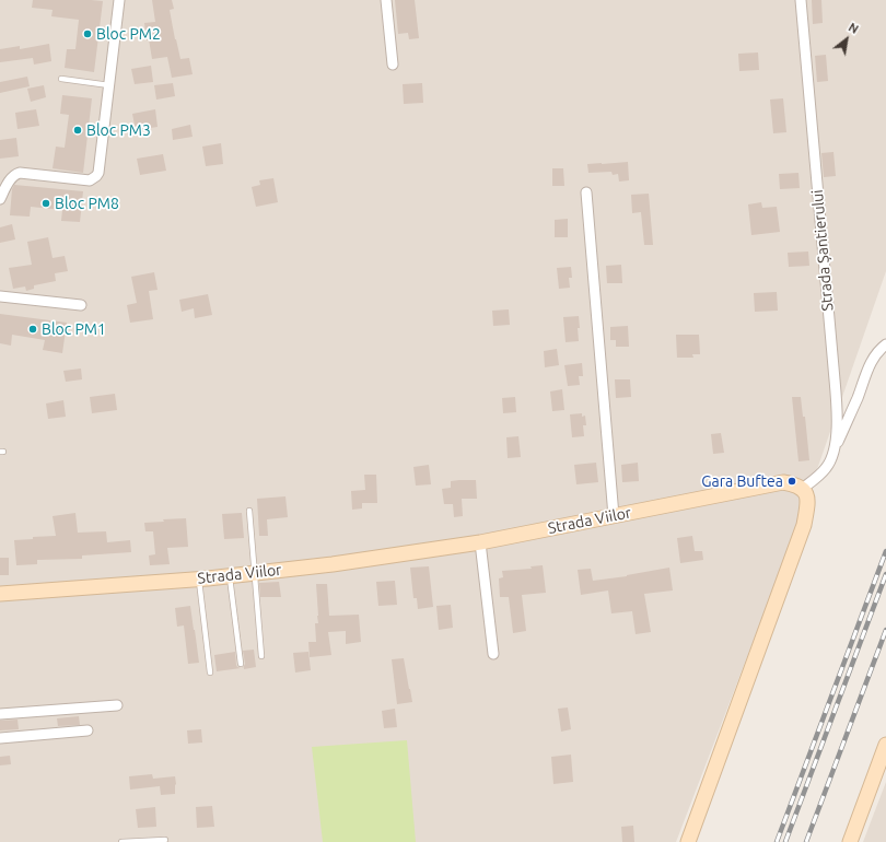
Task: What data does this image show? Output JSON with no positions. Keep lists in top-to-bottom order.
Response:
{
  "streets": {
    "main road": ["Strada Viilor"],
    "street": ["Strada Șantierului"]
  },
  "crossings": [
    ["Strada Șantierului", "Strada Viilor"]
  ],
  "places": [
    "Bloc PM2",
    "Bloc PM3",
    "Bloc PM8",
    "Bloc PM1",
    "Gara Buftea"
  ],
  "north": "top right"
}
